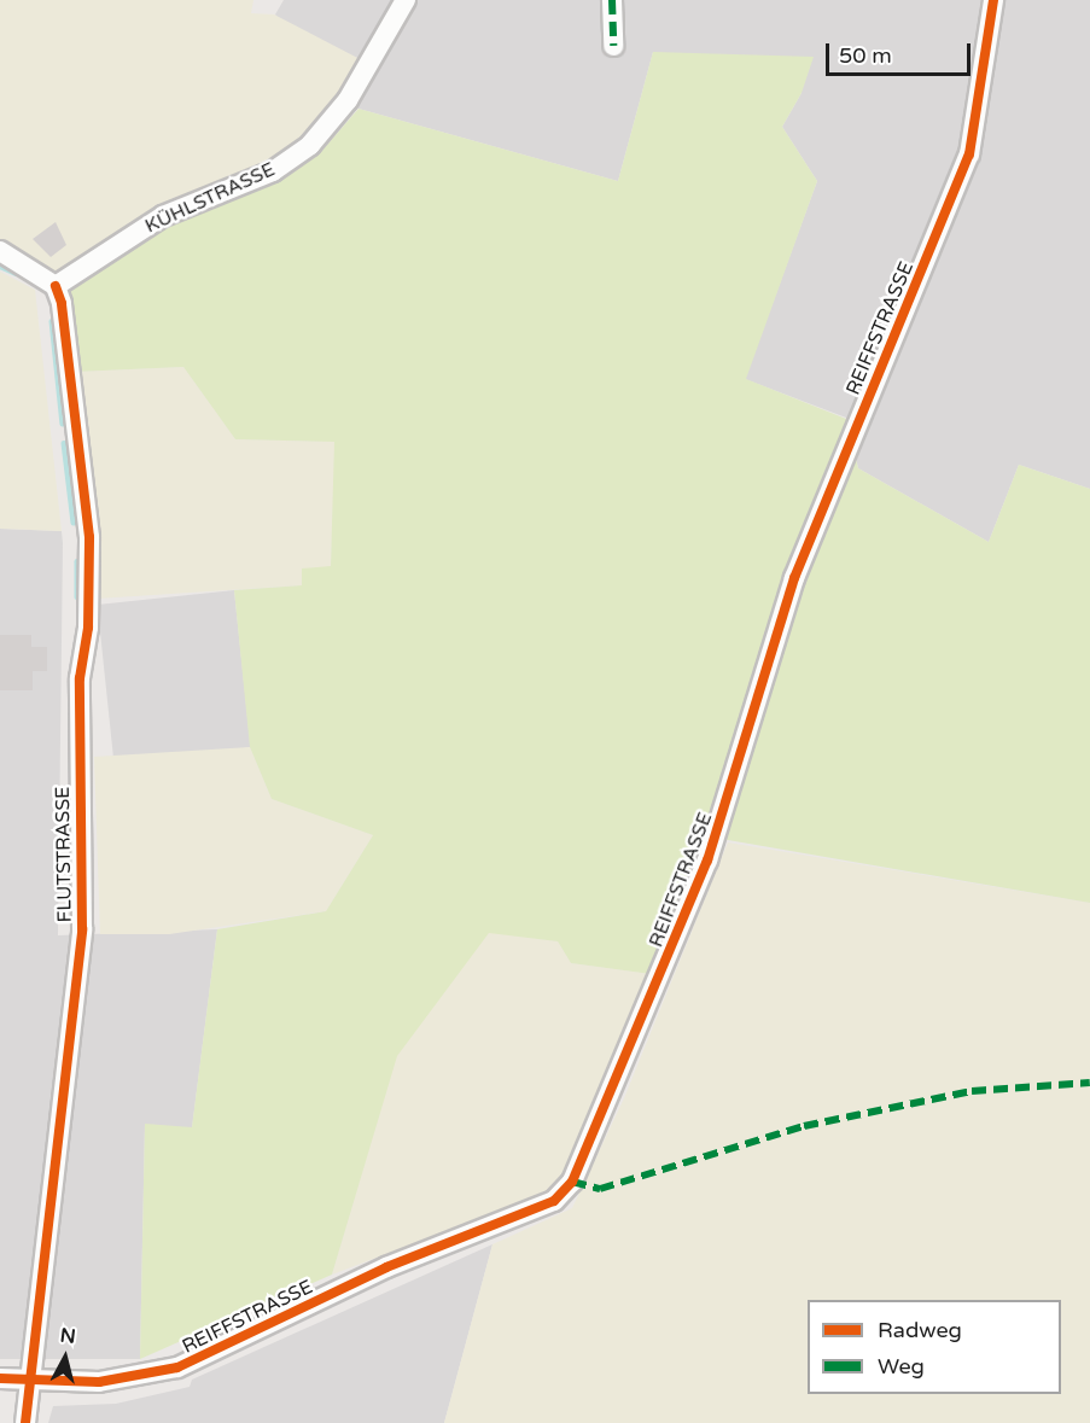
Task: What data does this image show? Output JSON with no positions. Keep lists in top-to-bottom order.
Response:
{
  "streets": {
    "street": ["KÜHLSTRASSE", "REIFFSTRASSE", "FLUTSTRASSE"]
  },
  "crossings": [
    ["KÜHLSTRASSE", "FLUTSTRASSE"],
    ["REIFFSTRASSE", "FLUTSTRASSE"]
  ],
  "legend": ["Radweg", "Weg"],
  "scale_bar": "50 m",
  "north": "top"
}
